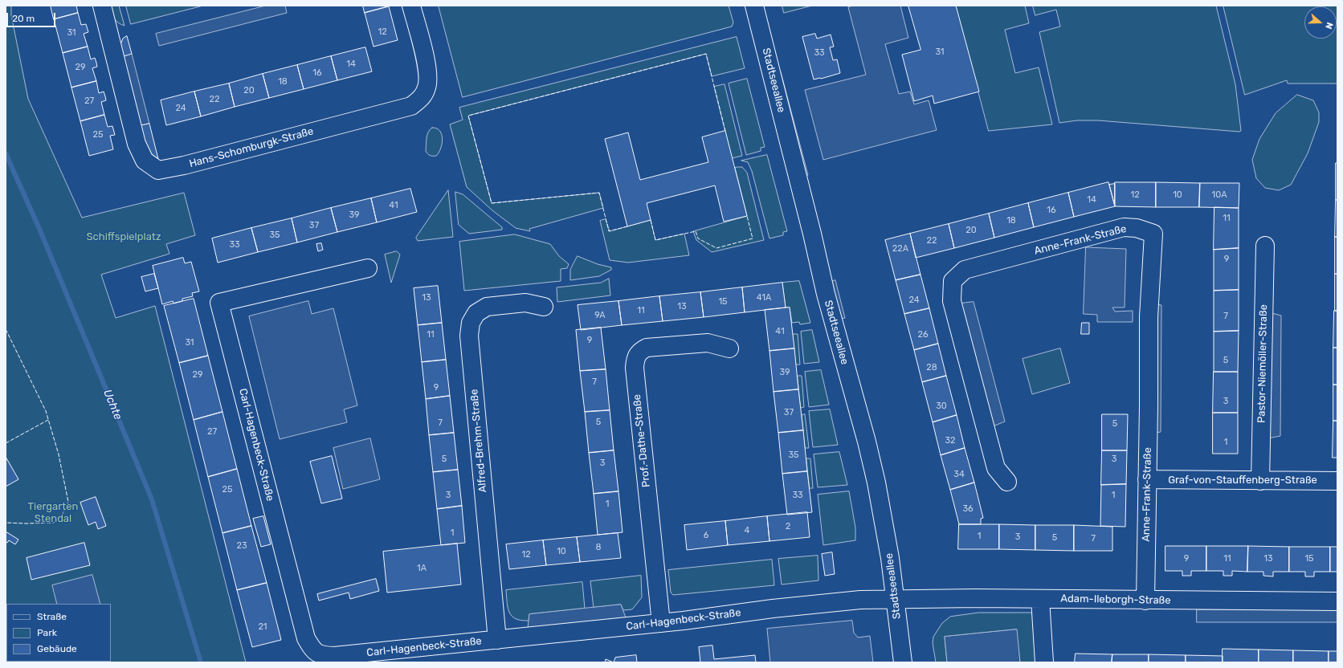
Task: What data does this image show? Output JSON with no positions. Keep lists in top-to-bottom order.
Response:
{
  "streets": {
    "street": [
      "Stadtseeallee",
      "Hans-Schomburgk-Straße",
      "Anne-Frank-Straße",
      "Pastor-Niemöller-Straße",
      "Alfred-Brehm-Straße",
      "Prof.-Dathe-Straße",
      "Carl-Hagenbeck-Straße",
      "Graf-von-Stauffenberg-Straße",
      "Adam-Ileborgh-Straße"
    ]
  },
  "crossings": [
    ["Stadtseeallee", "Carl-Hagenbeck-Straße"],
    ["Stadtseeallee", "Adam-Ileborgh-Straße"],
    ["Anne-Frank-Straße", "Graf-von-Stauffenberg-Straße"],
    ["Anne-Frank-Straße", "Adam-Ileborgh-Straße"],
    ["Pastor-Niemöller-Straße", "Graf-von-Stauffenberg-Straße"],
    ["Alfred-Brehm-Straße", "Carl-Hagenbeck-Straße"],
    ["Prof.-Dathe-Straße", "Carl-Hagenbeck-Straße"],
    ["Carl-Hagenbeck-Straße", "Adam-Ileborgh-Straße"]
  ],
  "water": ["Uchte"],
  "parks": ["Schiffspielplatz", "Tiergarten Stendal"],
  "house_numbers": [
    "12",
    "31",
    "31",
    "33",
    "14",
    "29",
    "16",
    "18",
    "20",
    "22",
    "27",
    "24",
    "25",
    "12",
    "10",
    "10A",
    "14",
    "41",
    "16",
    "39",
    "11",
    "18",
    "37",
    "20",
    "35",
    "22",
    "33",
    "22A",
    "9",
    "13",
    "41A",
    "24",
    "15",
    "13",
    "11",
    "9A",
    "7",
    "41",
    "11",
    "26",
    "9",
    "31",
    "5",
    "28",
    "39",
    "29",
    "7",
    "9",
    "3",
    "30",
    "37",
    "5",
    "7",
    "5",
    "27",
    "32",
    "1",
    "35",
    "5",
    "3",
    "3",
    "34",
    "25",
    "3",
    "33",
    "1",
    "1",
    "36",
    "2",
    "4",
    "1",
    "6",
    "1",
    "3",
    "5",
    "7",
    "23",
    "8",
    "10",
    "12",
    "9",
    "11",
    "13",
    "15",
    "1A",
    "21"
  ],
  "legend": ["Straße", "Park", "Gebäude"],
  "scale_bar": "20 m",
  "north": "right"
}
